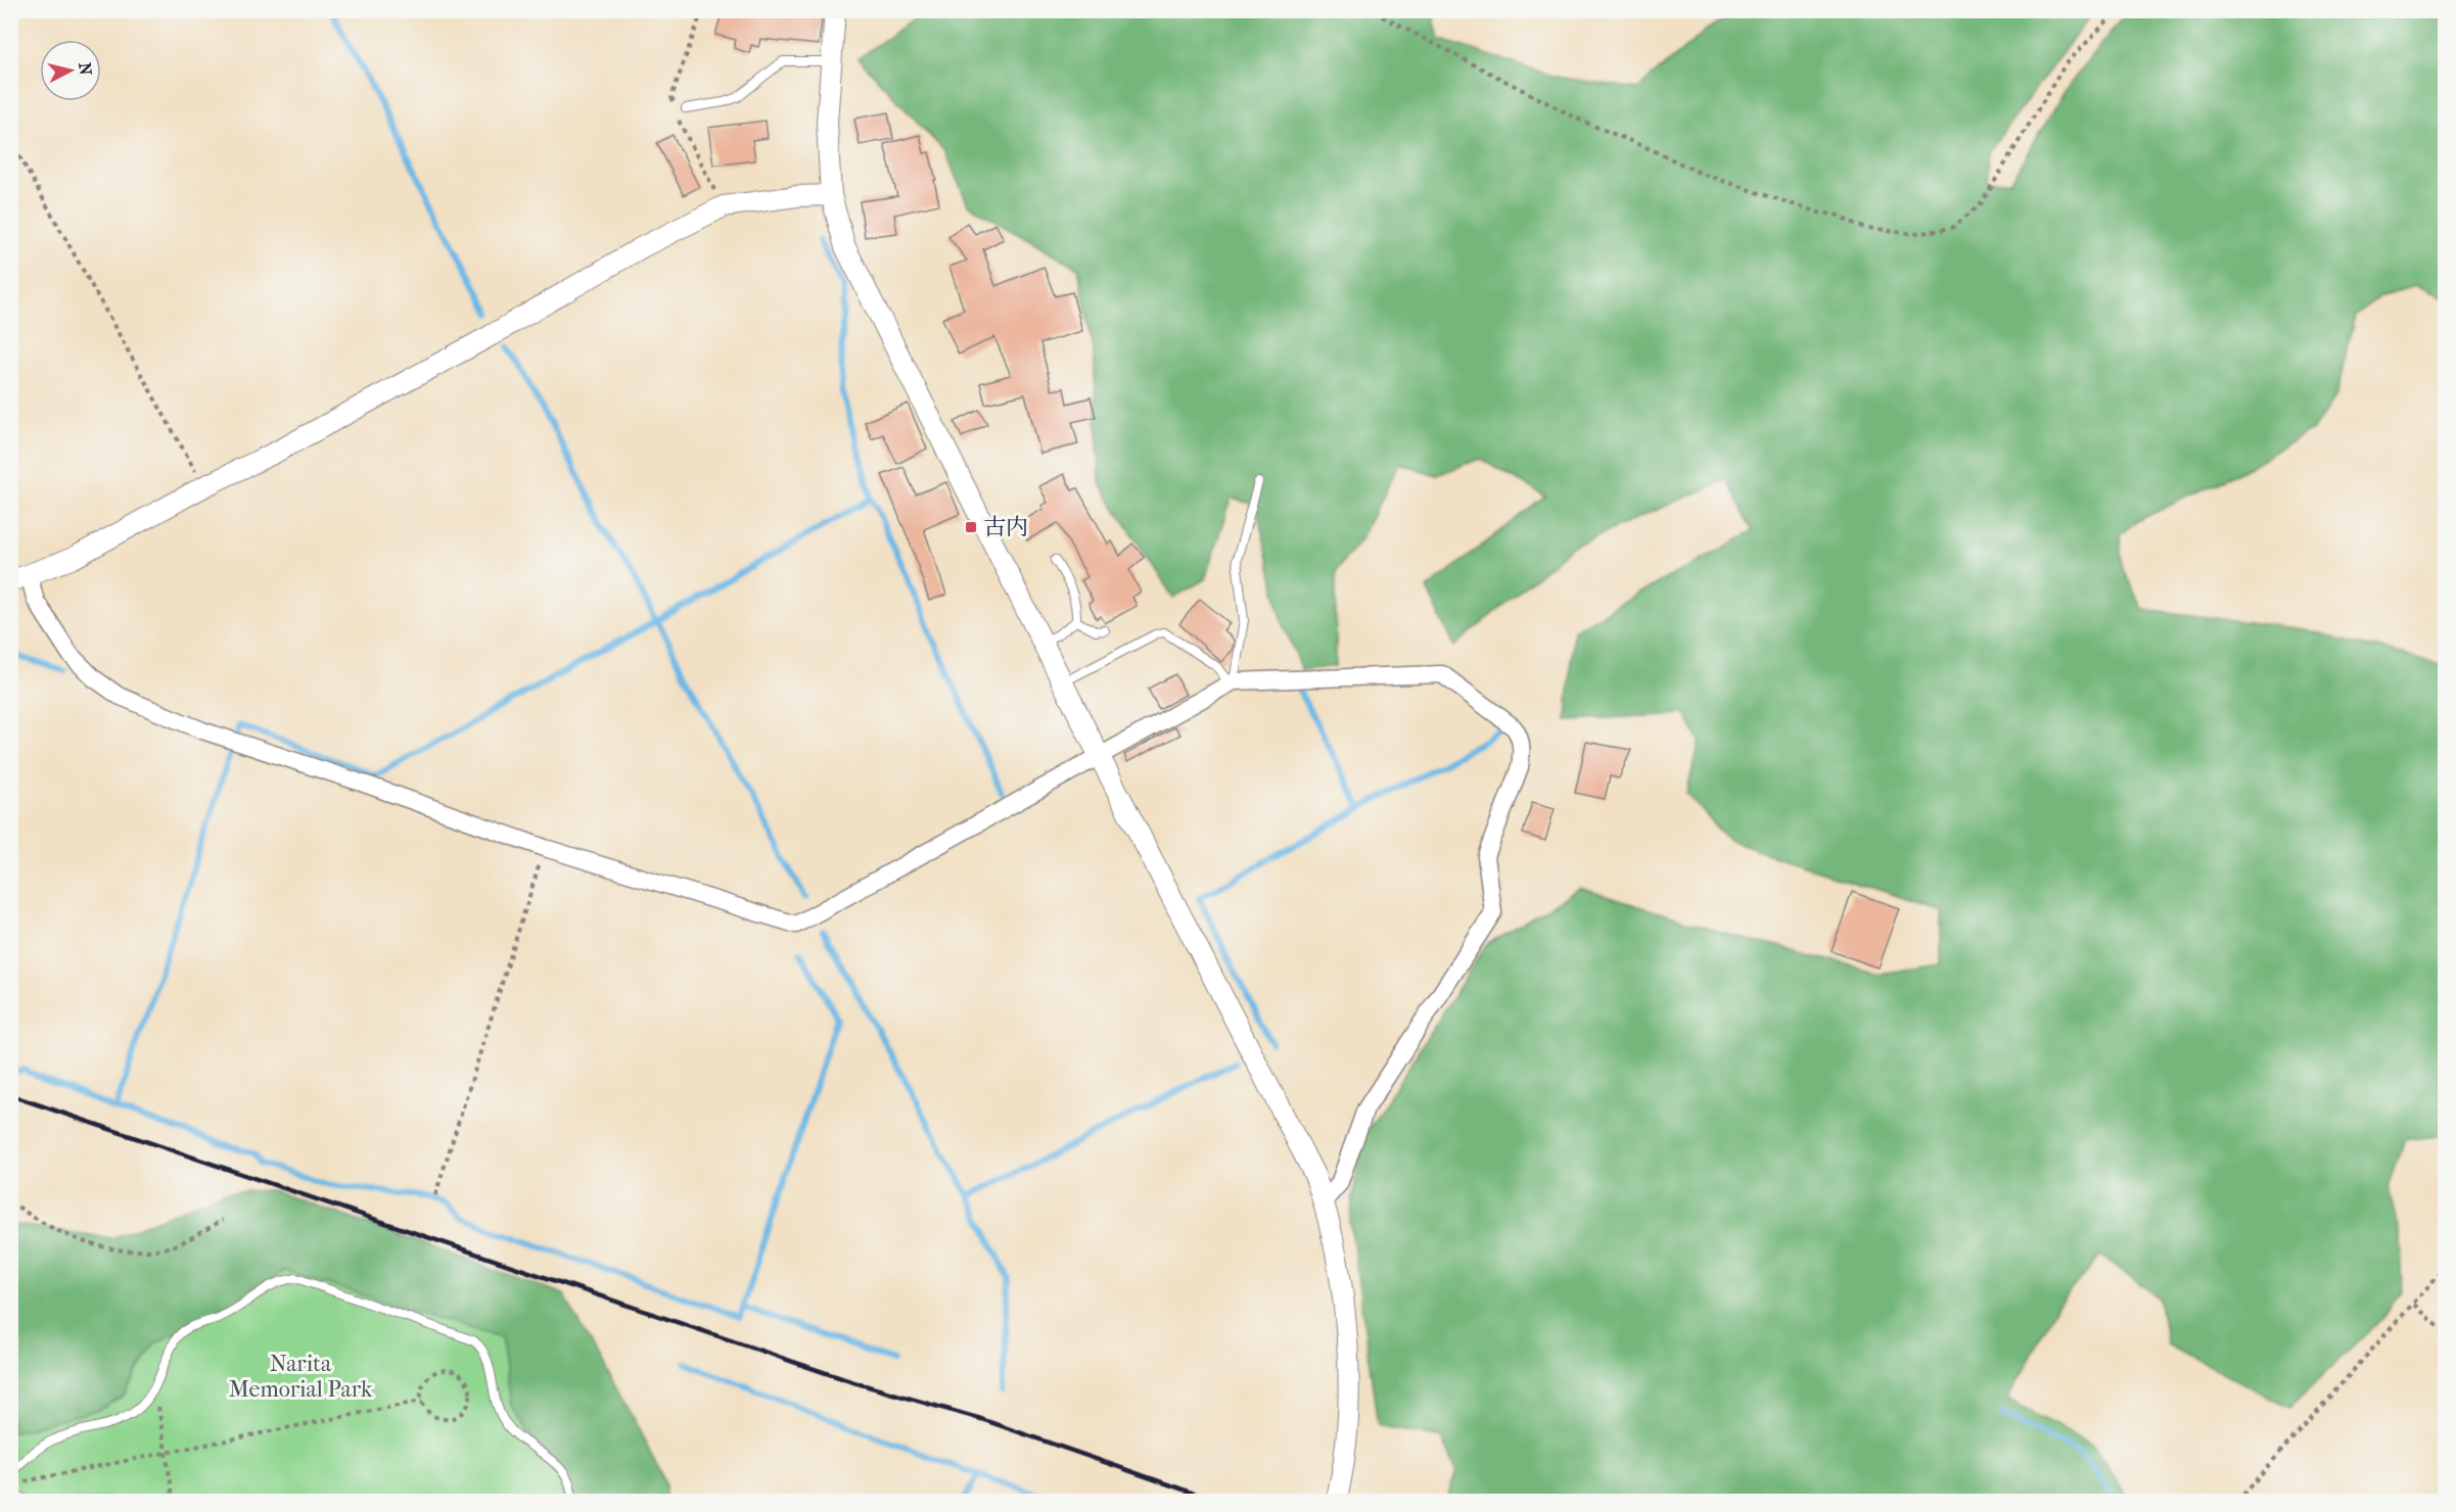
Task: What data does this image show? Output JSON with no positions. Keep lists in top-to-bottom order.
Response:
{
  "parks": ["Narita Memorial Park"],
  "places": {
    "transit": ["古内"]
  },
  "north": "right"
}
